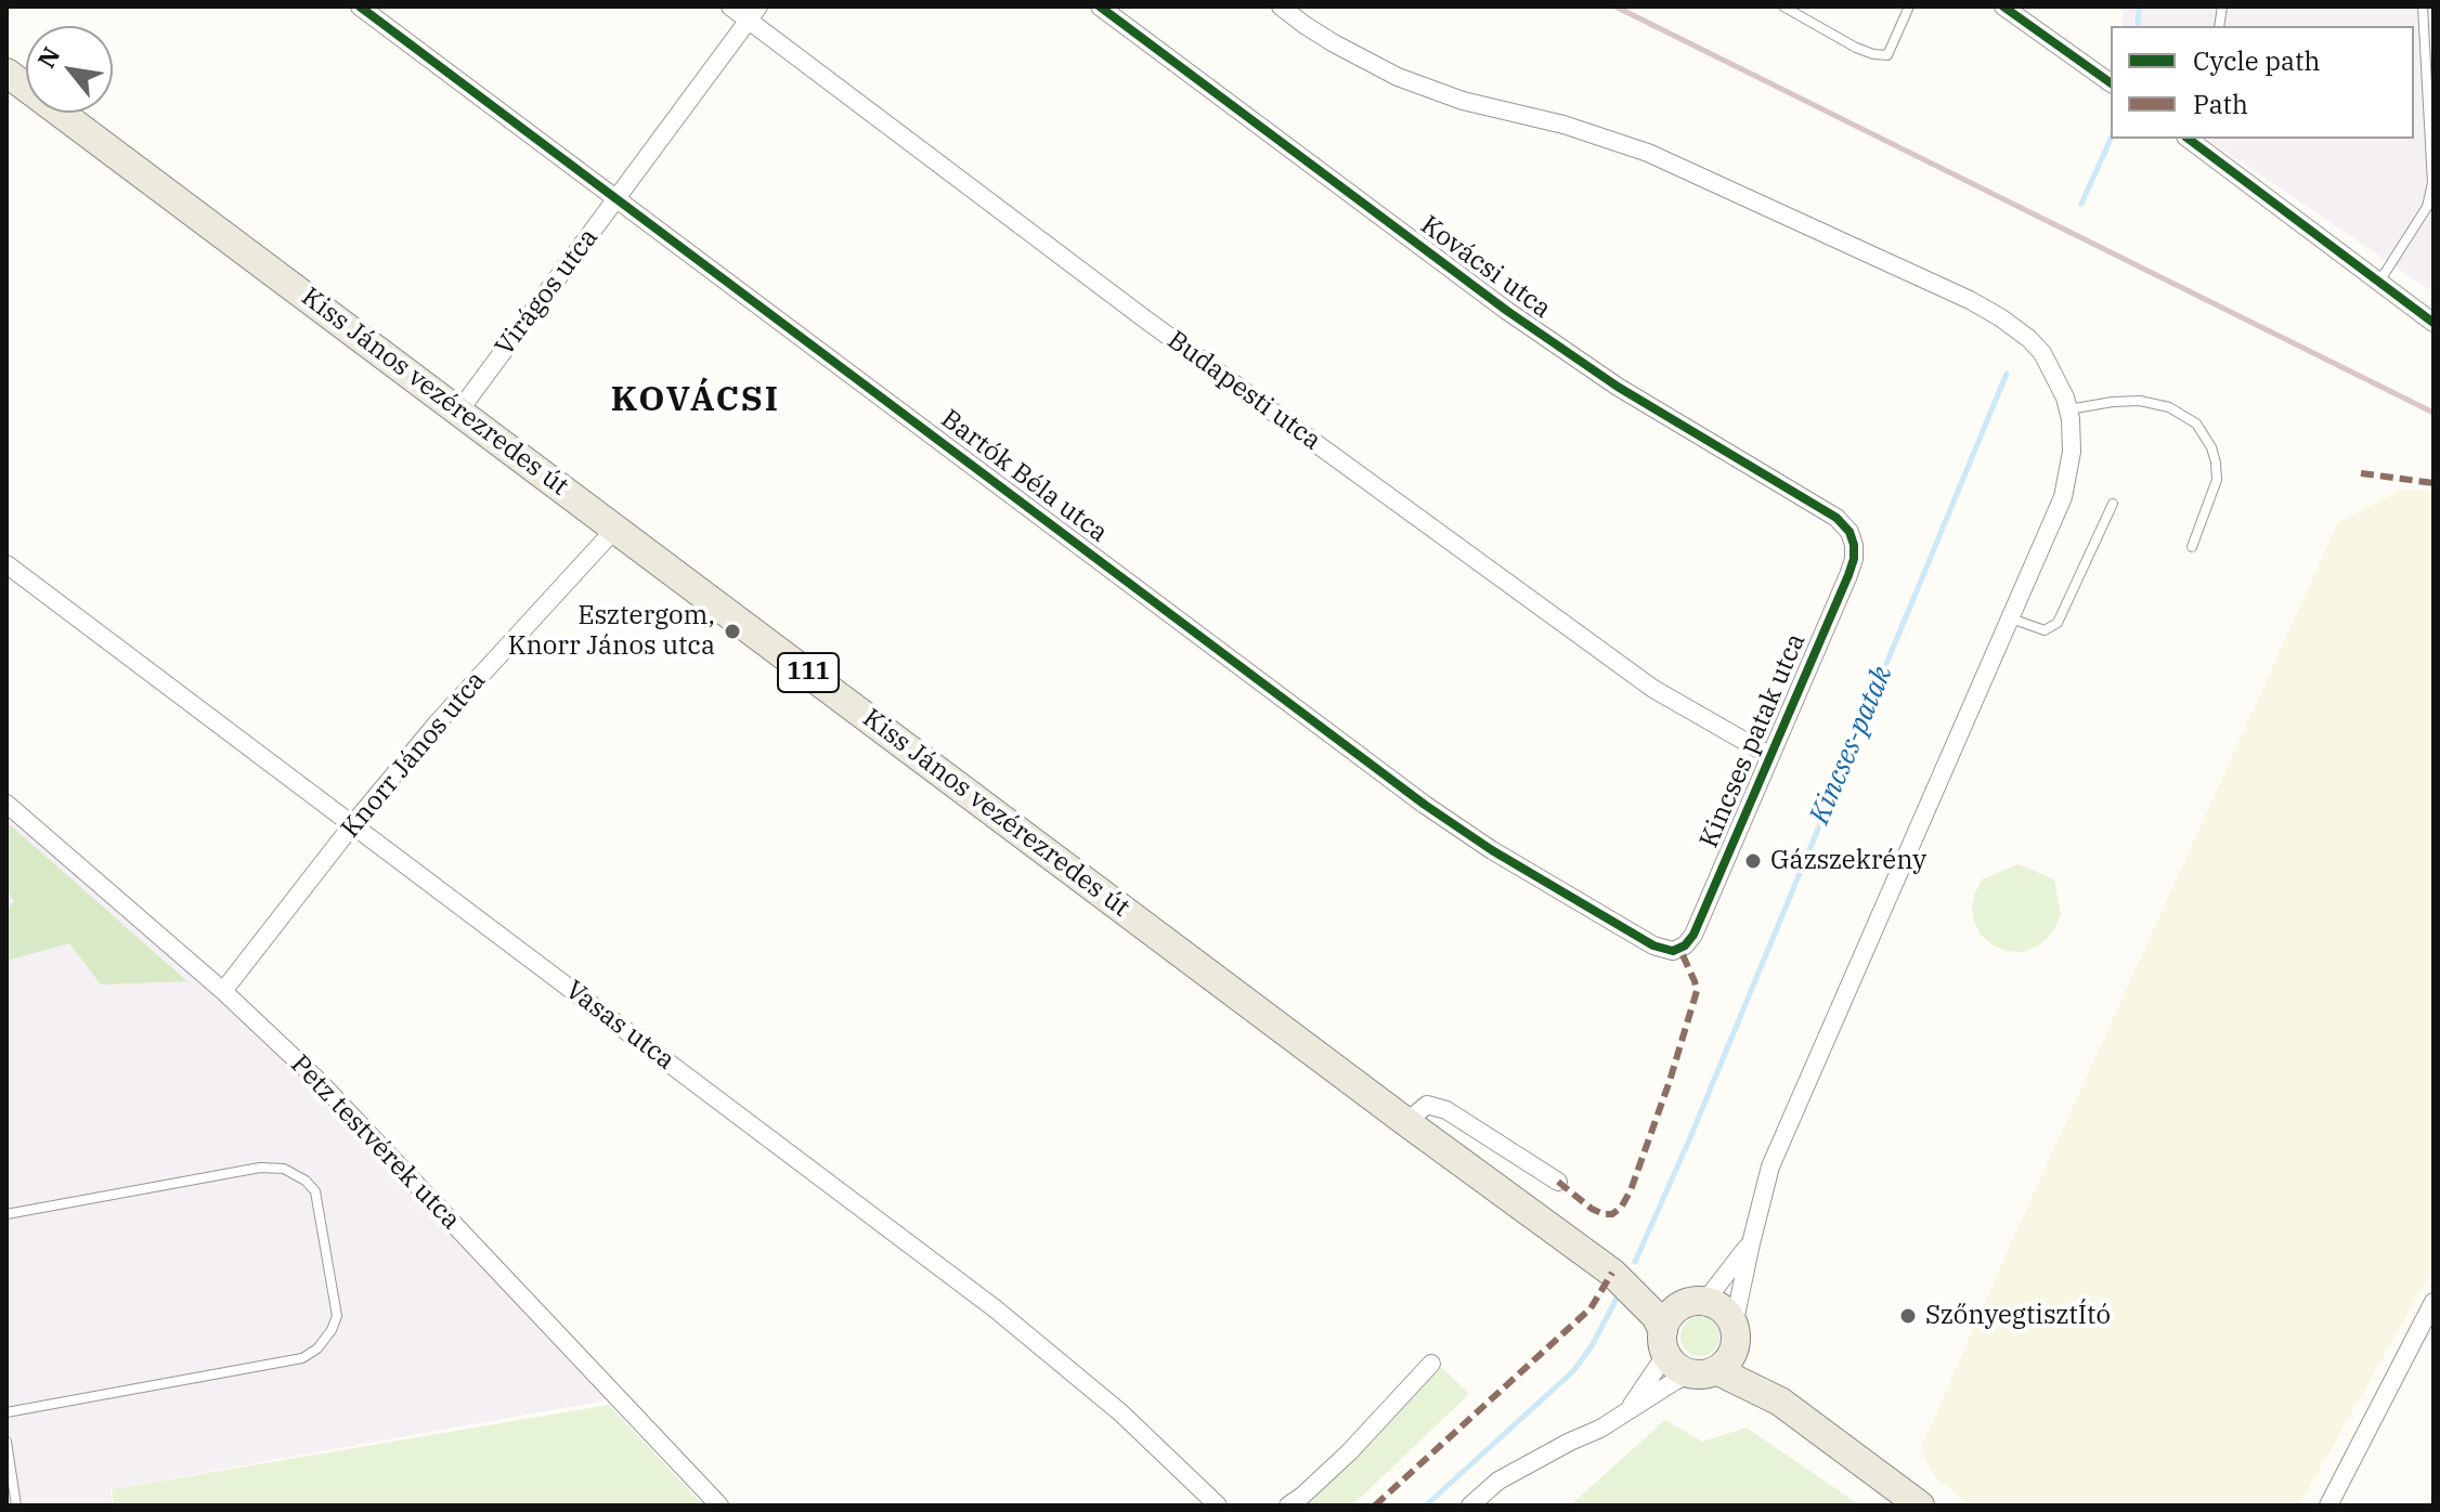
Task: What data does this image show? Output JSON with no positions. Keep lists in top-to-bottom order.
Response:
{
  "streets": {
    "main road": ["Kiss János vezérezredes út", "111"],
    "street": [
      "Kovácsi utca",
      "Virágos utca",
      "Budapesti utca",
      "Bartók Béla utca",
      "Kincses patak utca",
      "Knorr János utca",
      "Vasas utca",
      "Petz testvérek utca"
    ]
  },
  "crossings": [
    ["Kovácsi utca", "Kincses patak utca"],
    ["Virágos utca", "Budapesti utca"],
    ["Virágos utca", "Kiss János vezérezredes út"],
    ["Virágos utca", "Bartók Béla utca"],
    ["Budapesti utca", "Kincses patak utca"],
    ["Kiss János vezérezredes út", "111"],
    ["Kiss János vezérezredes út", "Knorr János utca"],
    ["Bartók Béla utca", "Kincses patak utca"],
    ["Knorr János utca", "Vasas utca"],
    ["Knorr János utca", "Petz testvérek utca"]
  ],
  "districts": ["KOVÁCSI"],
  "water": ["Kincses-patak"],
  "places": ["Esztergom, Knorr János utca", "Gázszekrény", "SzőnyegtisztÍtó"],
  "legend": ["Cycle path", "Path"],
  "north": "top left"
}
